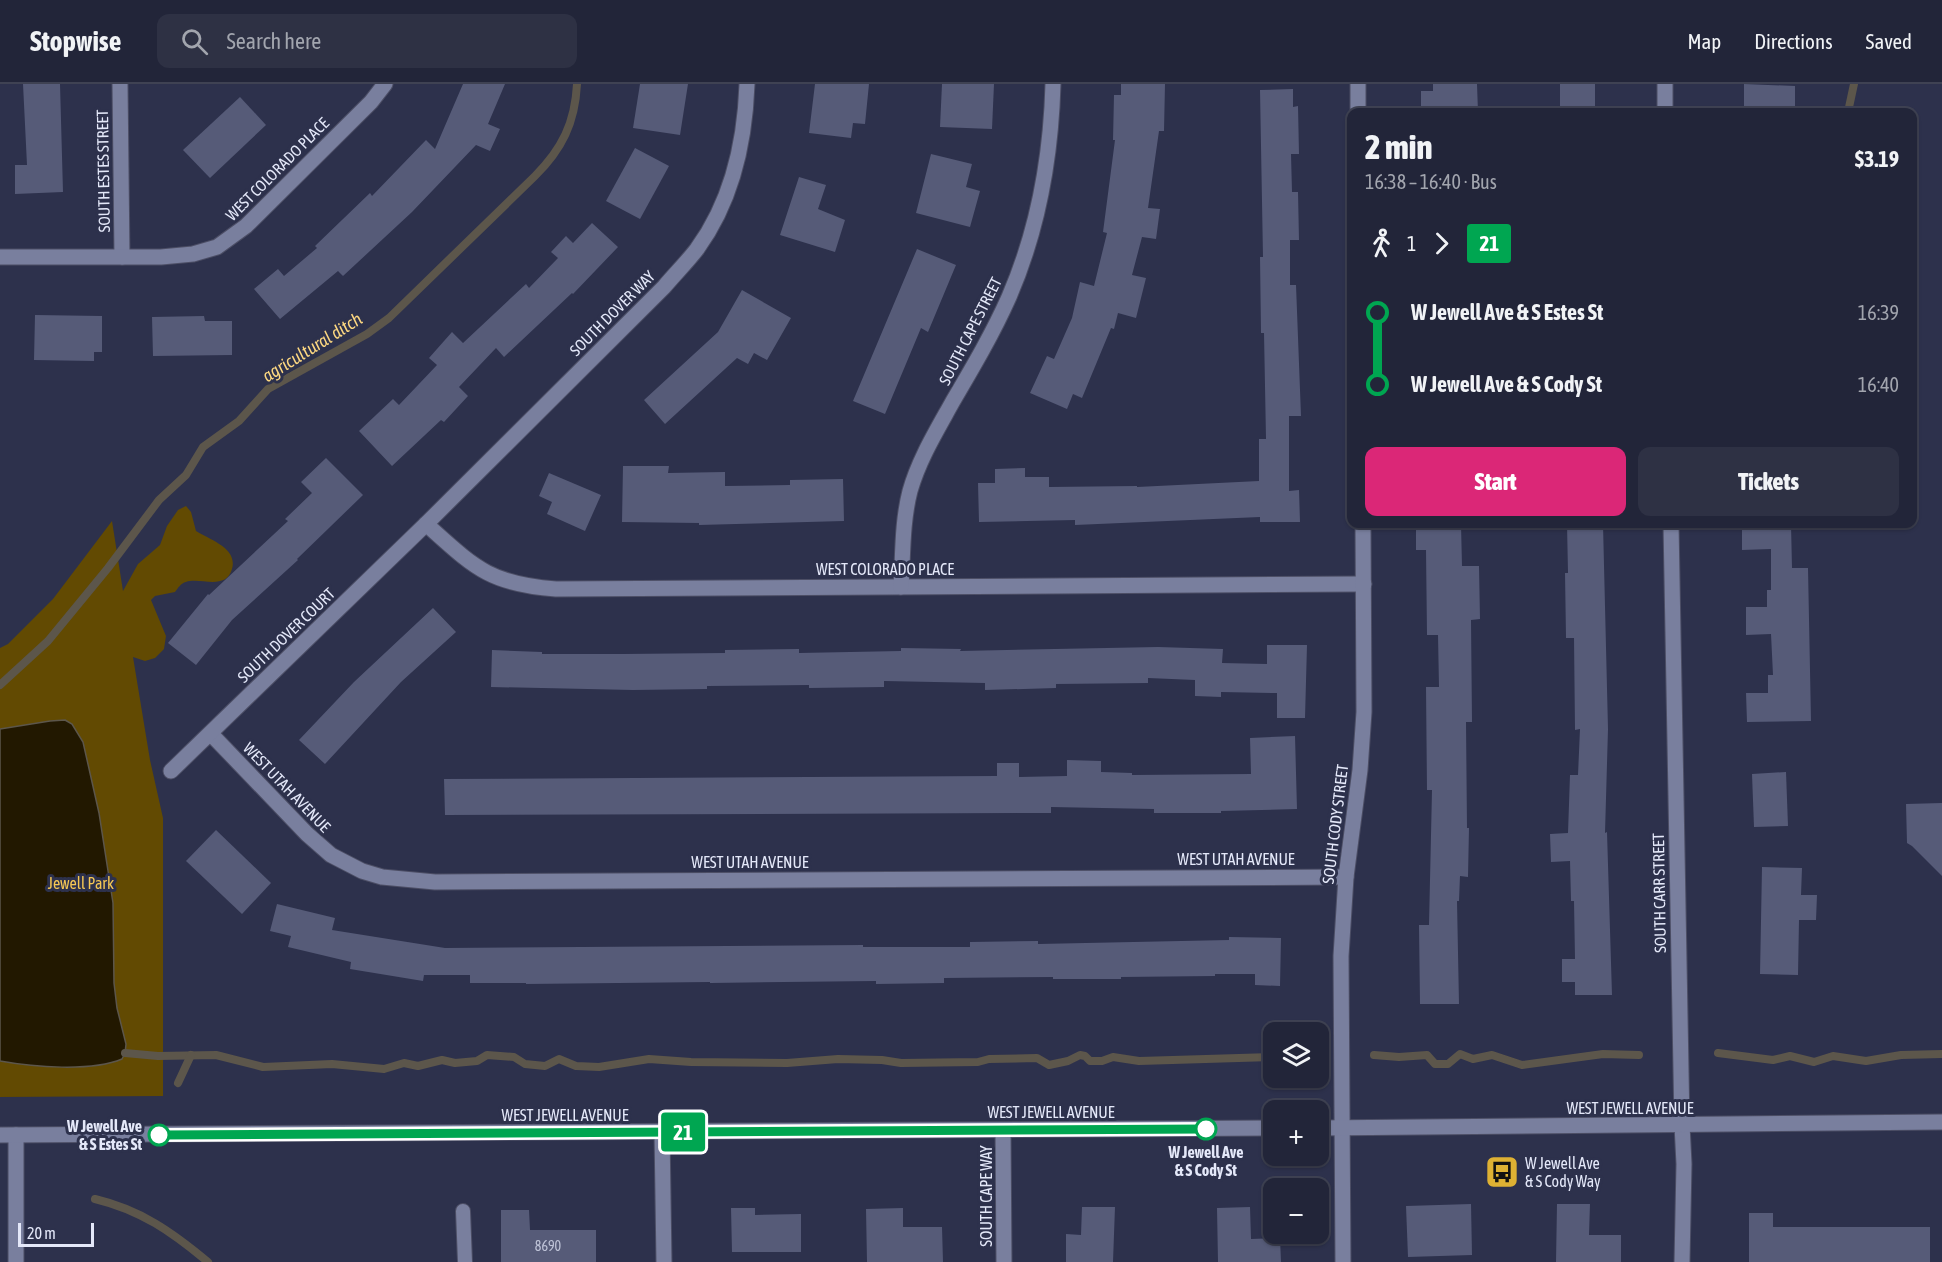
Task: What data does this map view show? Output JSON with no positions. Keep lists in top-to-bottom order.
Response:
{
  "streets": {
    "street": [
      "WEST COLORADO PLACE",
      "SOUTH ESTES STREET",
      "SOUTH DOVER WAY",
      "SOUTH CAPE STREET",
      "SOUTH DOVER COURT",
      "WEST UTAH AVENUE",
      "SOUTH CODY STREET",
      "SOUTH CARR STREET",
      "WEST JEWELL AVENUE",
      "SOUTH CAPE WAY"
    ]
  },
  "crossings": [
    ["WEST COLORADO PLACE", "SOUTH ESTES STREET"],
    ["WEST COLORADO PLACE", "SOUTH DOVER WAY"],
    ["WEST COLORADO PLACE", "SOUTH CAPE STREET"],
    ["WEST COLORADO PLACE", "SOUTH DOVER COURT"],
    ["WEST COLORADO PLACE", "SOUTH CODY STREET"],
    ["SOUTH DOVER WAY", "SOUTH DOVER COURT"],
    ["SOUTH DOVER COURT", "WEST UTAH AVENUE"],
    ["WEST UTAH AVENUE", "SOUTH CODY STREET"],
    ["SOUTH CODY STREET", "WEST JEWELL AVENUE"],
    ["SOUTH CARR STREET", "WEST JEWELL AVENUE"],
    ["WEST JEWELL AVENUE", "SOUTH CAPE WAY"]
  ],
  "water": ["agricultural ditch"],
  "parks": ["Jewell Park"],
  "places": {
    "other": ["W Jewell Ave & S Cody St", "W Jewell Ave & S Estes St"],
    "bus stop": ["W Jewell Ave & S Cody Way"]
  },
  "lines": ["bus line 21"],
  "house_numbers": ["8690"],
  "scale_bar": "20 m",
  "page": {
    "header": "Stopwise",
    "search": "Search here",
    "nav": ["Map", "Directions", "Saved"],
    "on_map": "21",
    "heading": ["2 min", "16:38 – 16:40 · Bus", "$3.19"],
    "legs": ["1", "21"],
    "list": [
      {
        "name": "W Jewell Ave & S Estes St",
        "value": "16:39"
      },
      {
        "name": "W Jewell Ave & S Cody St",
        "value": "16:40"
      }
    ],
    "buttons": ["Start", "Tickets"],
    "map_buttons": ["+", "−"],
    "scale": "20 m"
  }
}
